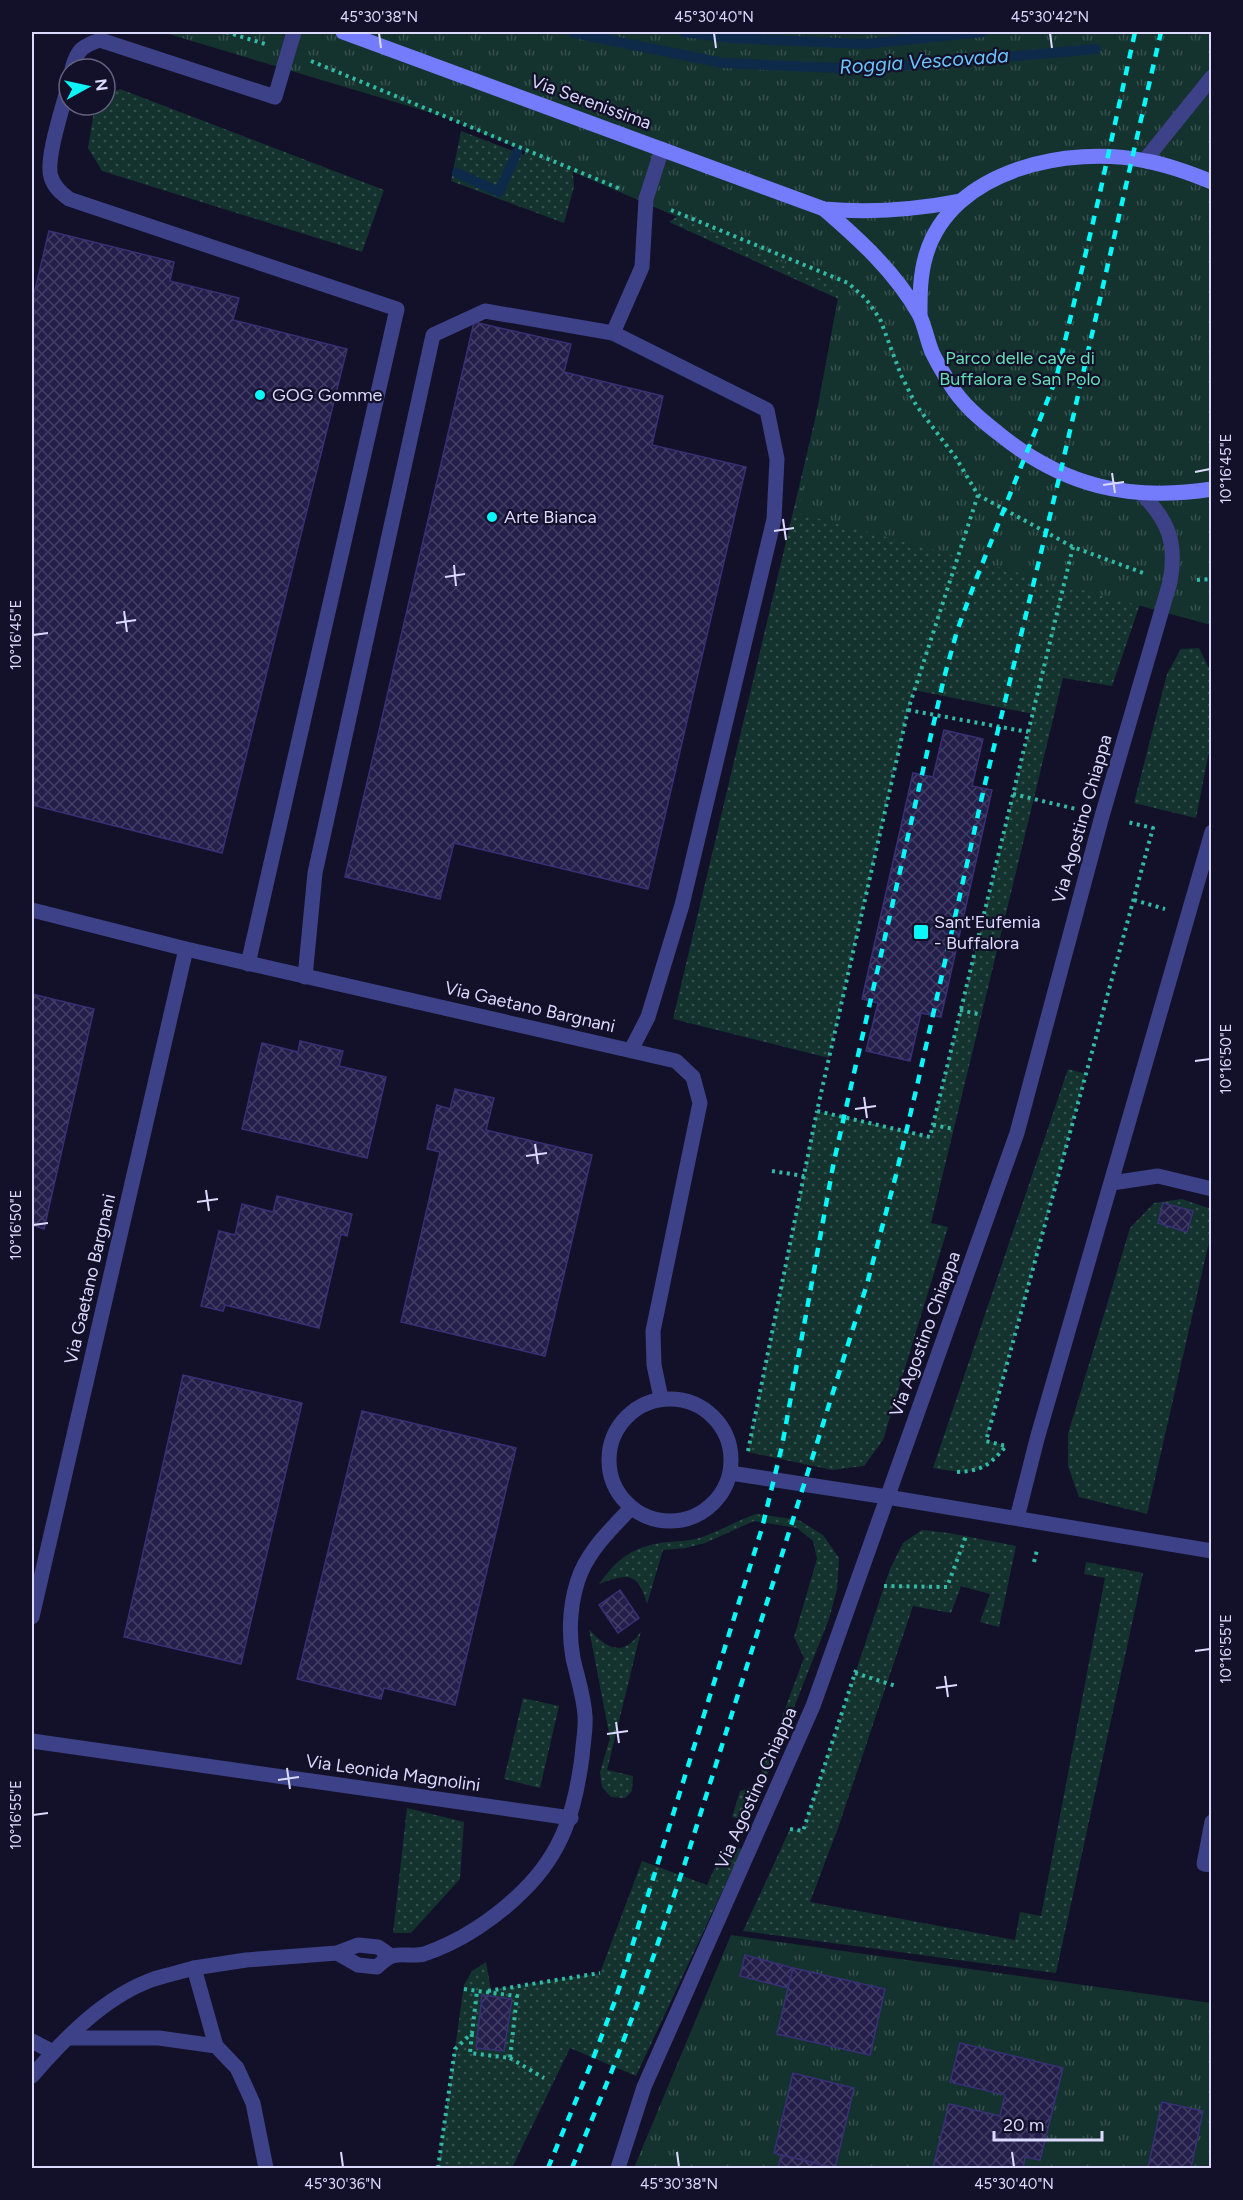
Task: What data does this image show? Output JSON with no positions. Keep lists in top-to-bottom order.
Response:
{
  "streets": {
    "main road": ["Via Serenissima"],
    "street": ["Via Agostino Chiappa", "Via Gaetano Bargnani", "Via Leonida Magnolini"]
  },
  "crossings": [
    ["Via Serenissima", "Via Agostino Chiappa"]
  ],
  "water": ["Roggia Vescovada"],
  "parks": ["Parco delle cave di Buffalora e San Polo"],
  "places": {
    "other": ["GOG Gomme", "Arte Bianca"],
    "transit": ["Sant'Eufemia - Buffalora"]
  },
  "scale_bar": "20 m",
  "north": "right",
  "coordinates": [
    "45°30'38\"N",
    "45°30'40\"N",
    "45°30'42\"N",
    "10°16'45\"E",
    "10°16'50\"E",
    "10°16'55\"E",
    "45°30'36\"N"
  ]
}
